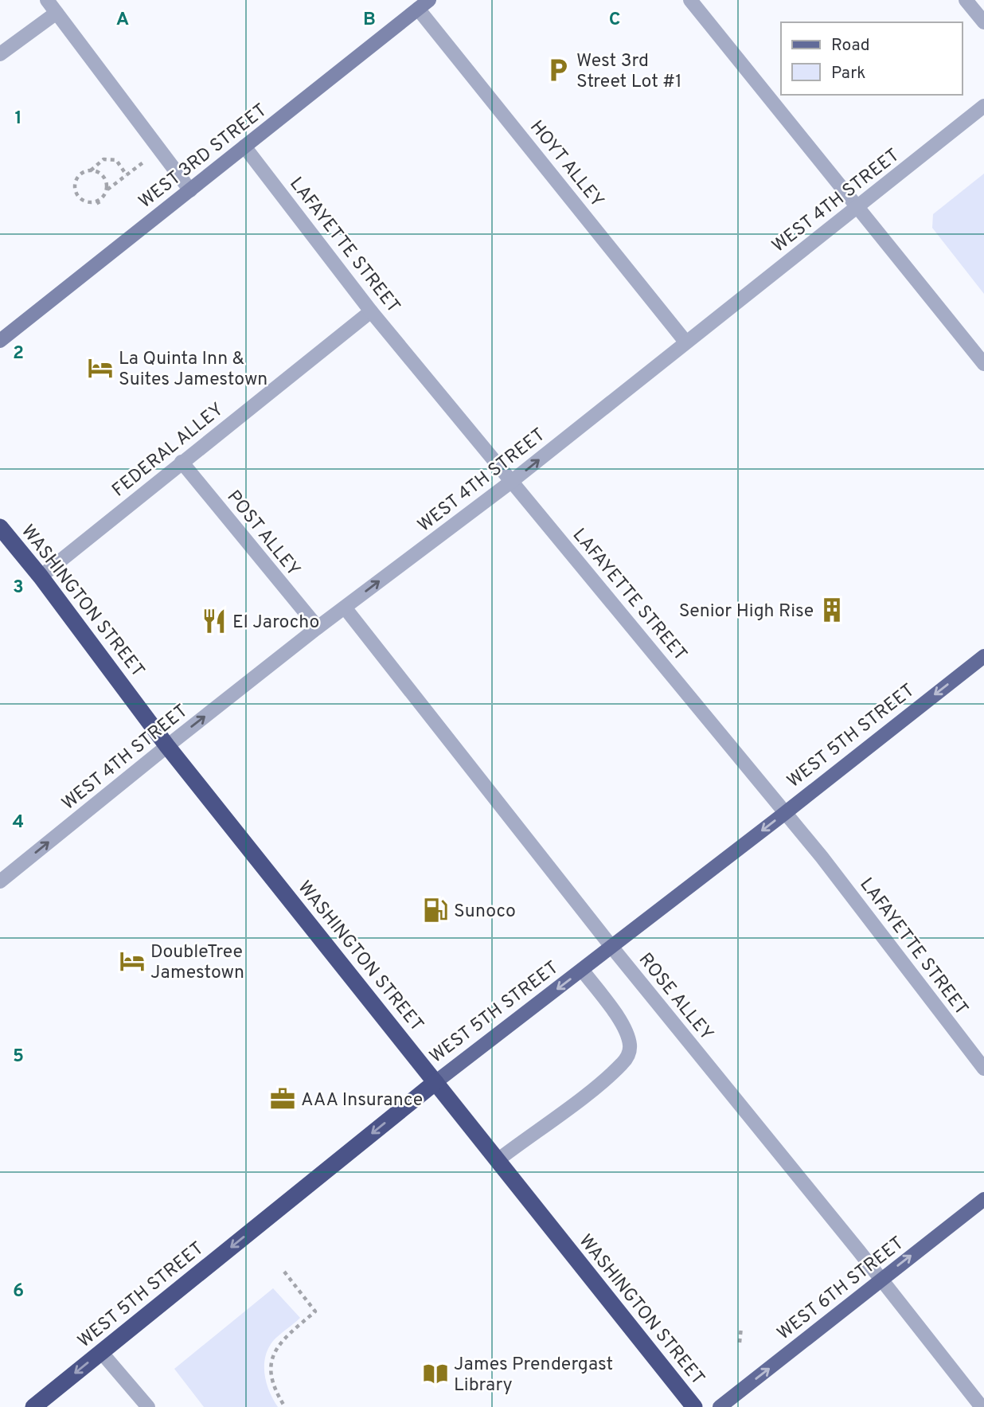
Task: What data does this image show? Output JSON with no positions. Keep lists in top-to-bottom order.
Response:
{
  "streets": {
    "highway": ["WASHINGTON STREET", "WEST 5TH STREET"],
    "main road": ["WEST 6TH STREET"],
    "street": [
      "WEST 3RD STREET",
      "HOYT ALLEY",
      "WEST 4TH STREET",
      "LAFAYETTE STREET",
      "FEDERAL ALLEY",
      "POST ALLEY",
      "ROSE ALLEY"
    ]
  },
  "crossings": [
    ["WEST 3RD STREET", "HOYT ALLEY"],
    ["WEST 3RD STREET", "LAFAYETTE STREET"],
    ["HOYT ALLEY", "WEST 4TH STREET"],
    ["WEST 4TH STREET", "LAFAYETTE STREET"],
    ["WEST 4TH STREET", "POST ALLEY"],
    ["WEST 4TH STREET", "WASHINGTON STREET"],
    ["WEST 4TH STREET", "ROSE ALLEY"],
    ["LAFAYETTE STREET", "FEDERAL ALLEY"],
    ["LAFAYETTE STREET", "WEST 5TH STREET"],
    ["FEDERAL ALLEY", "POST ALLEY"],
    ["FEDERAL ALLEY", "WASHINGTON STREET"],
    ["WASHINGTON STREET", "WEST 5TH STREET"],
    ["WEST 5TH STREET", "ROSE ALLEY"],
    ["ROSE ALLEY", "WEST 6TH STREET"]
  ],
  "one_way": ["WEST 4TH STREET", "WEST 5TH STREET", "WEST 6TH STREET"],
  "places": {
    "parking": ["West 3rd Street Lot #1"],
    "hotel": ["La Quinta Inn & Suites Jamestown", "DoubleTree Jamestown"],
    "building": ["Senior High Rise"],
    "restaurant": ["El Jarocho"],
    "fuel station": ["Sunoco"],
    "office": ["AAA Insurance"],
    "library": ["James Prendergast Library"]
  },
  "legend": ["Road", "Park"],
  "grid": {
    "columns": ["A", "B", "C"],
    "rows": [
      "1",
      "2",
      "3",
      "4",
      "5",
      "6"
    ]
  }
}
